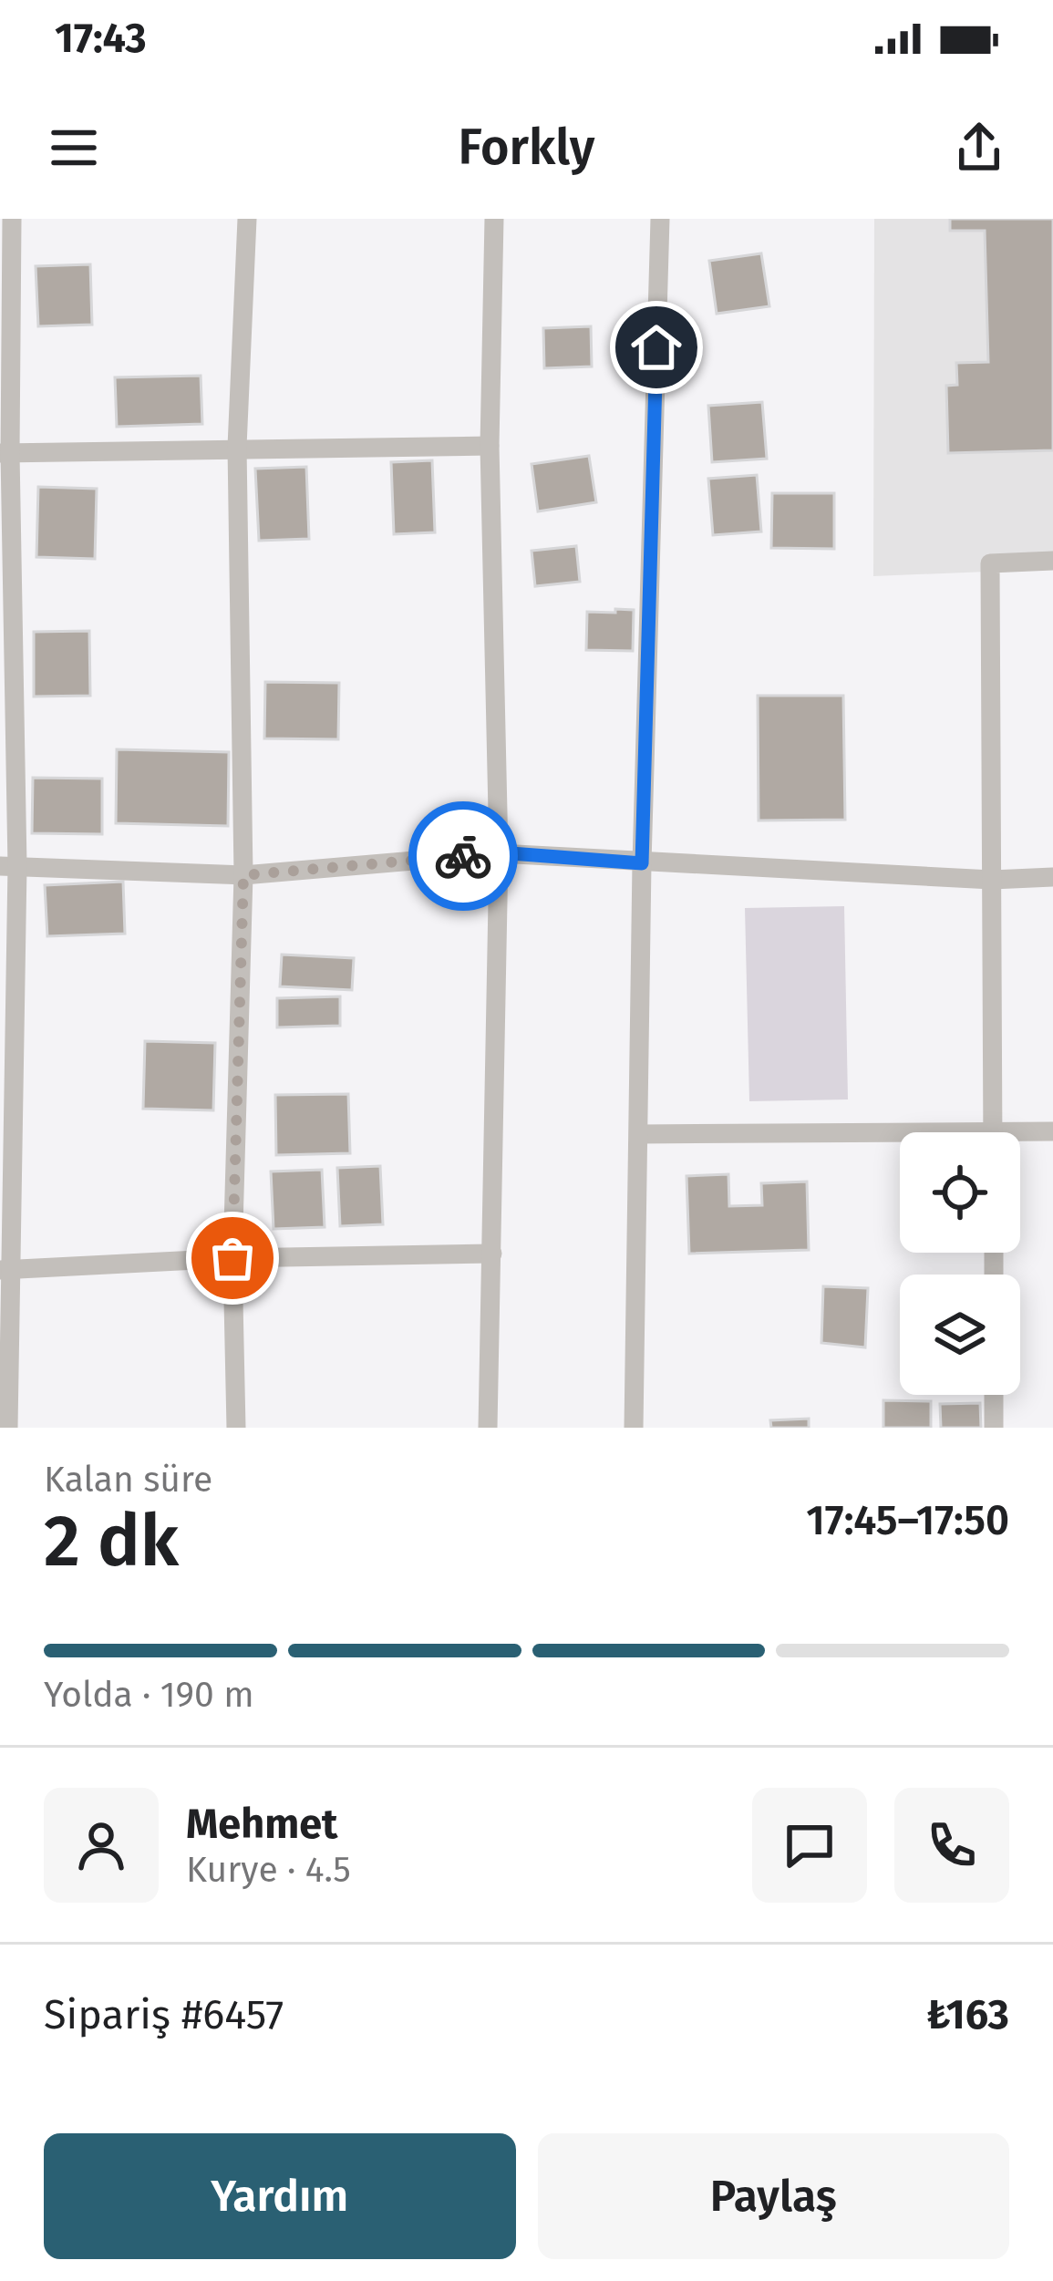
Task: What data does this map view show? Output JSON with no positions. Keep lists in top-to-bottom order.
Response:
{
  "page": {
    "status": "17:43",
    "header": "Forkly",
    "heading": ["2 dk", "Kalan süre", "17:45–17:50"],
    "panel": [
      "Mehmet",
      "Kurye · 4.5",
      "Sipariş #6457",
      "₺163"
    ],
    "bar": "Yolda · 190 m",
    "buttons": ["Yardım", "Paylaş"]
  }
}
